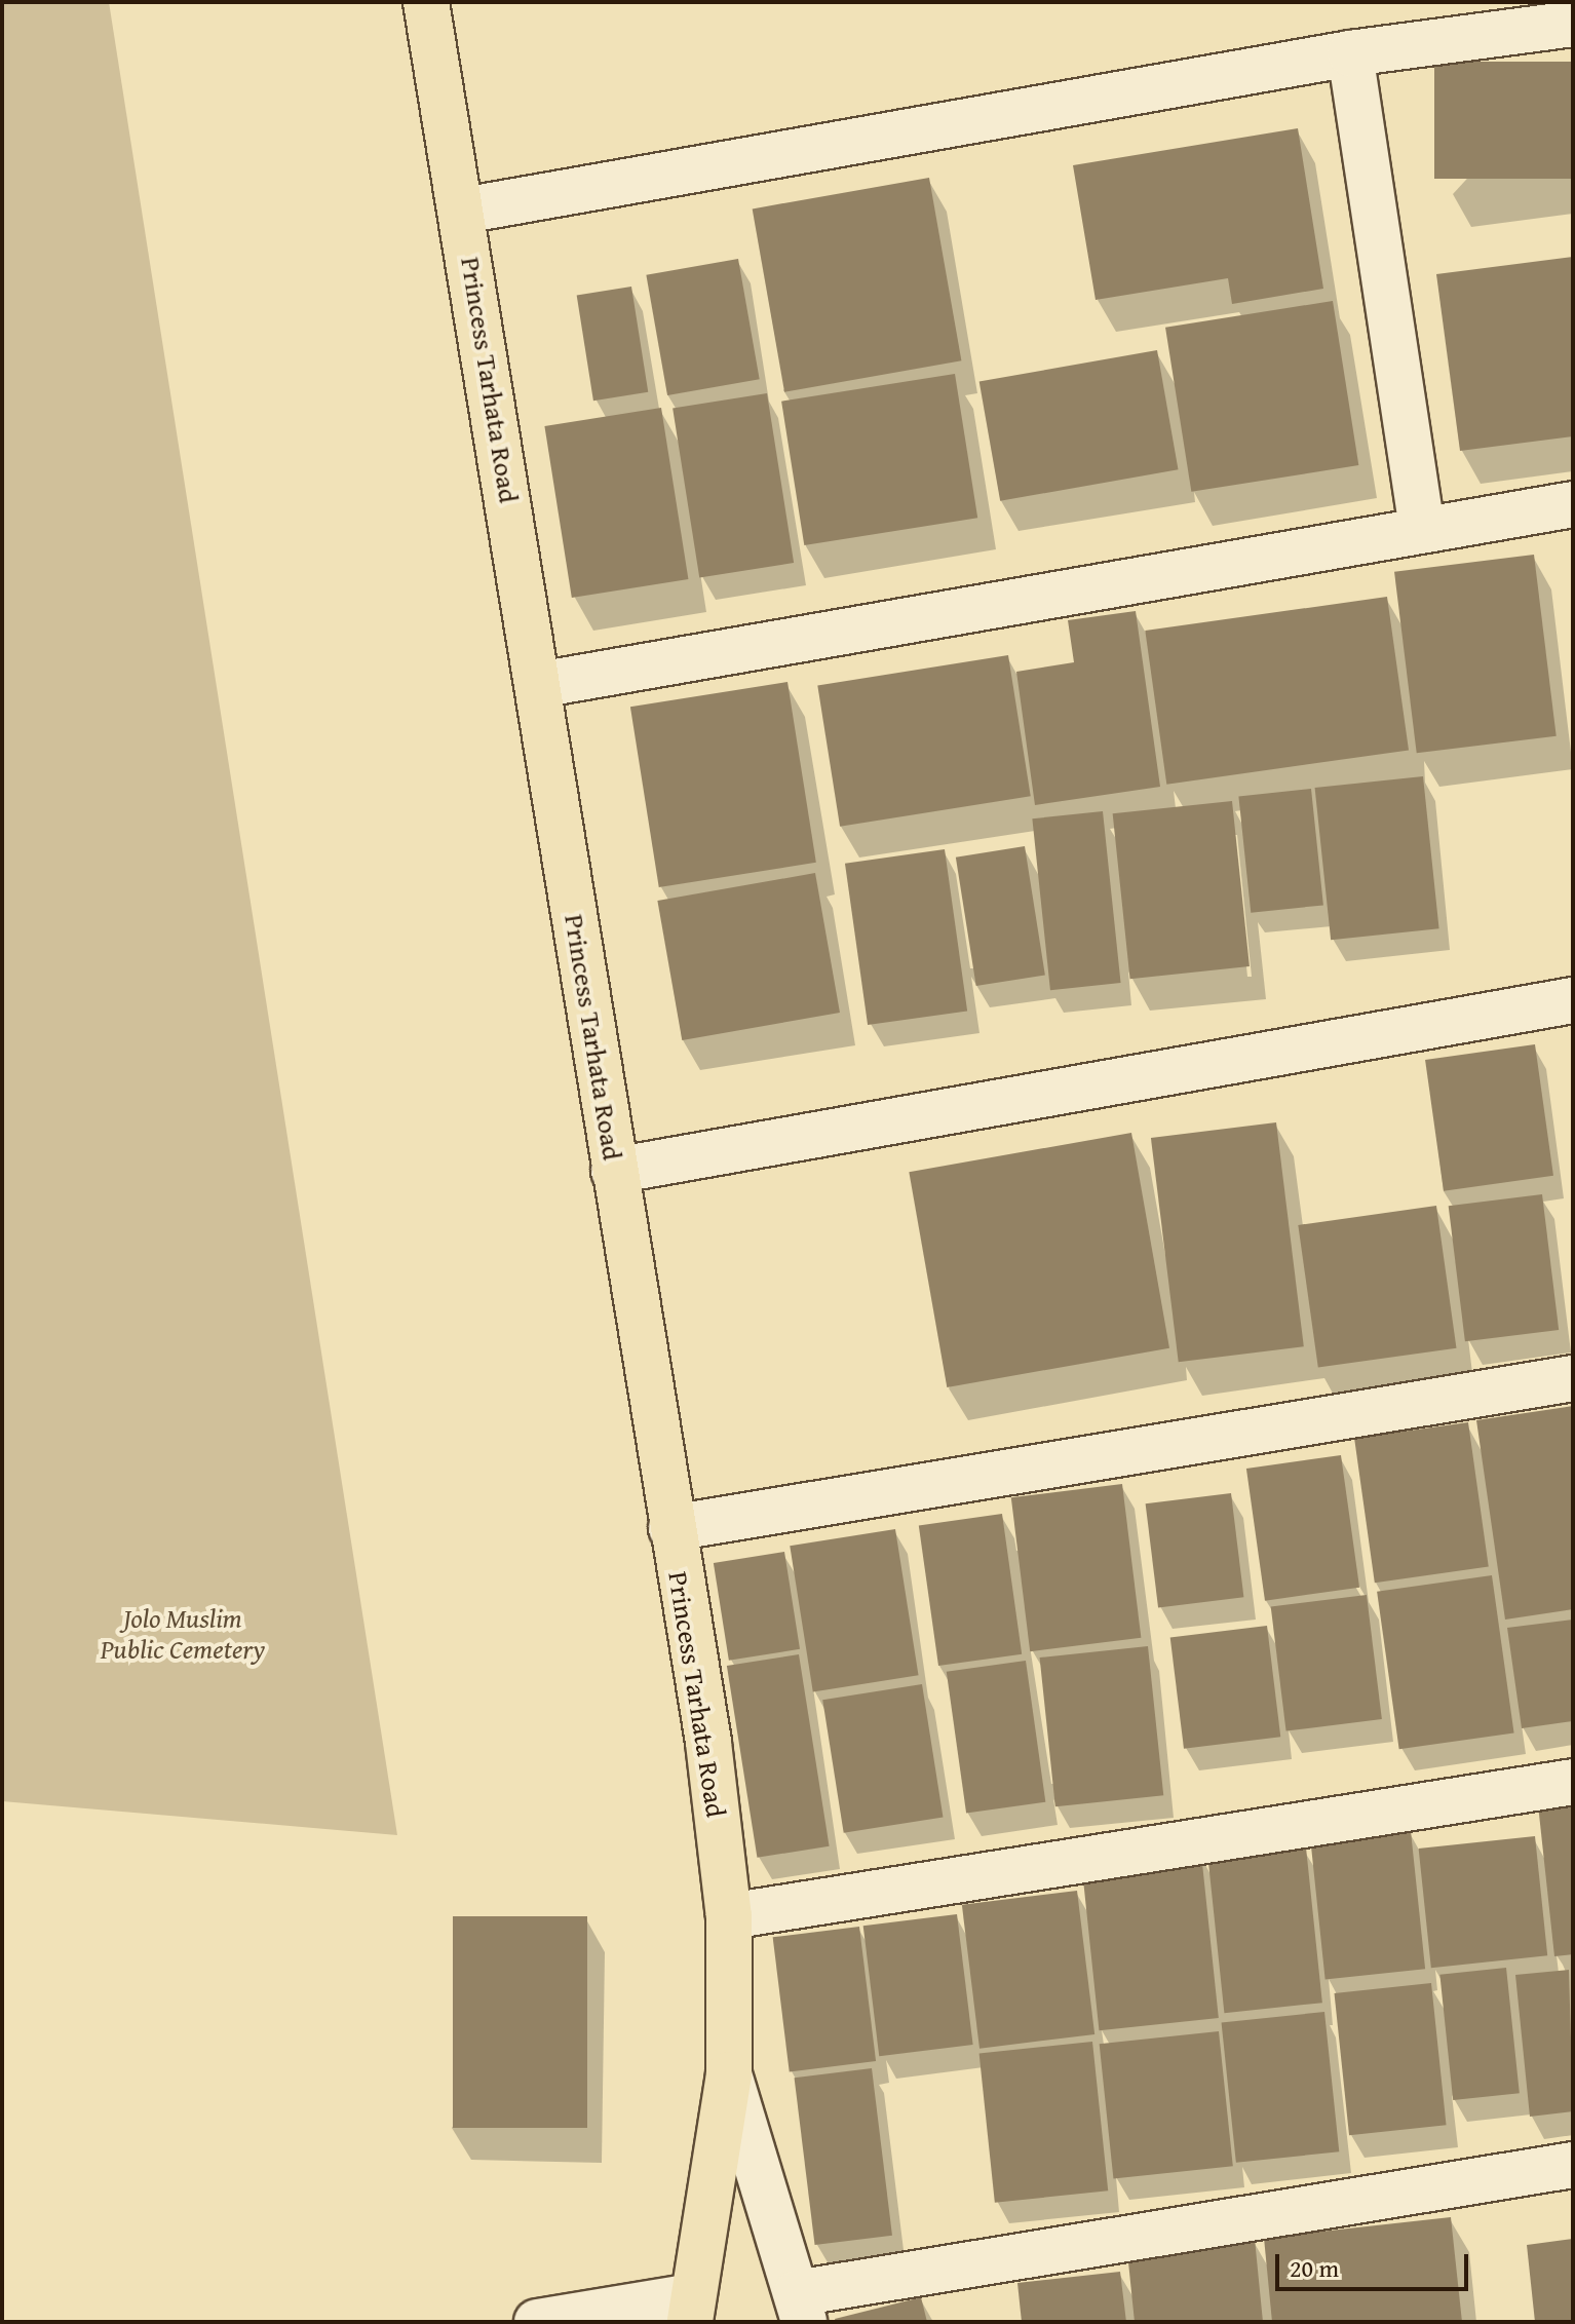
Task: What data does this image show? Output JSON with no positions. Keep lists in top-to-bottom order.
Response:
{
  "streets": {
    "main road": ["Princess Tarhata Road"]
  },
  "parks": ["Jolo Muslim Public Cemetery"],
  "scale_bar": "20 m"
}
